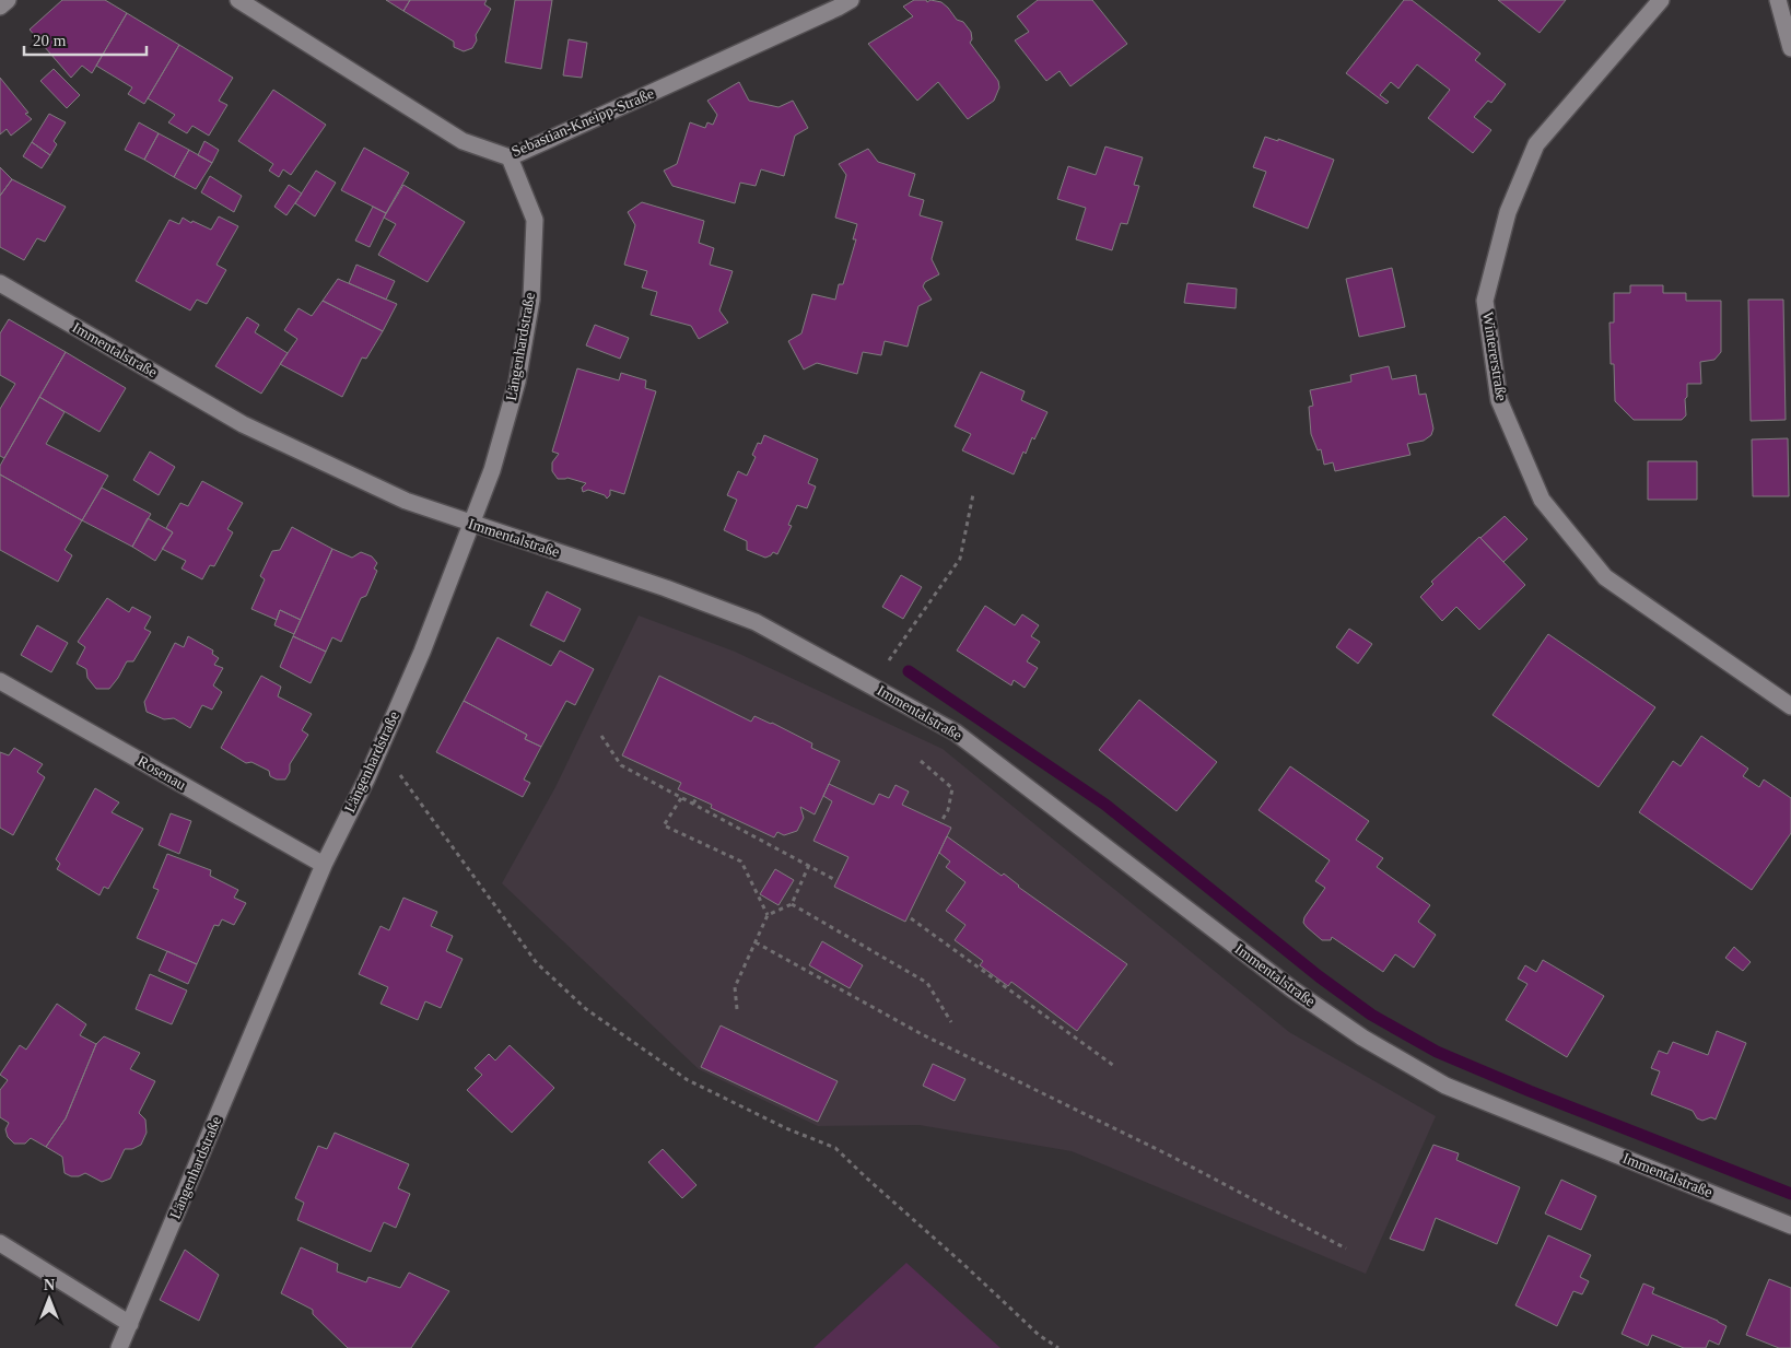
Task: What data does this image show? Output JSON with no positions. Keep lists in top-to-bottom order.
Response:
{
  "streets": {
    "street": [
      "Sebastian-Kneipp-Straße",
      "Längenhardstraße",
      "Immentalstraße",
      "Wintererstraße",
      "Rosenau"
    ]
  },
  "crossings": [
    ["Sebastian-Kneipp-Straße", "Längenhardstraße"],
    ["Längenhardstraße", "Immentalstraße"],
    ["Längenhardstraße", "Rosenau"]
  ],
  "scale_bar": "20 m",
  "north": "top"
}
